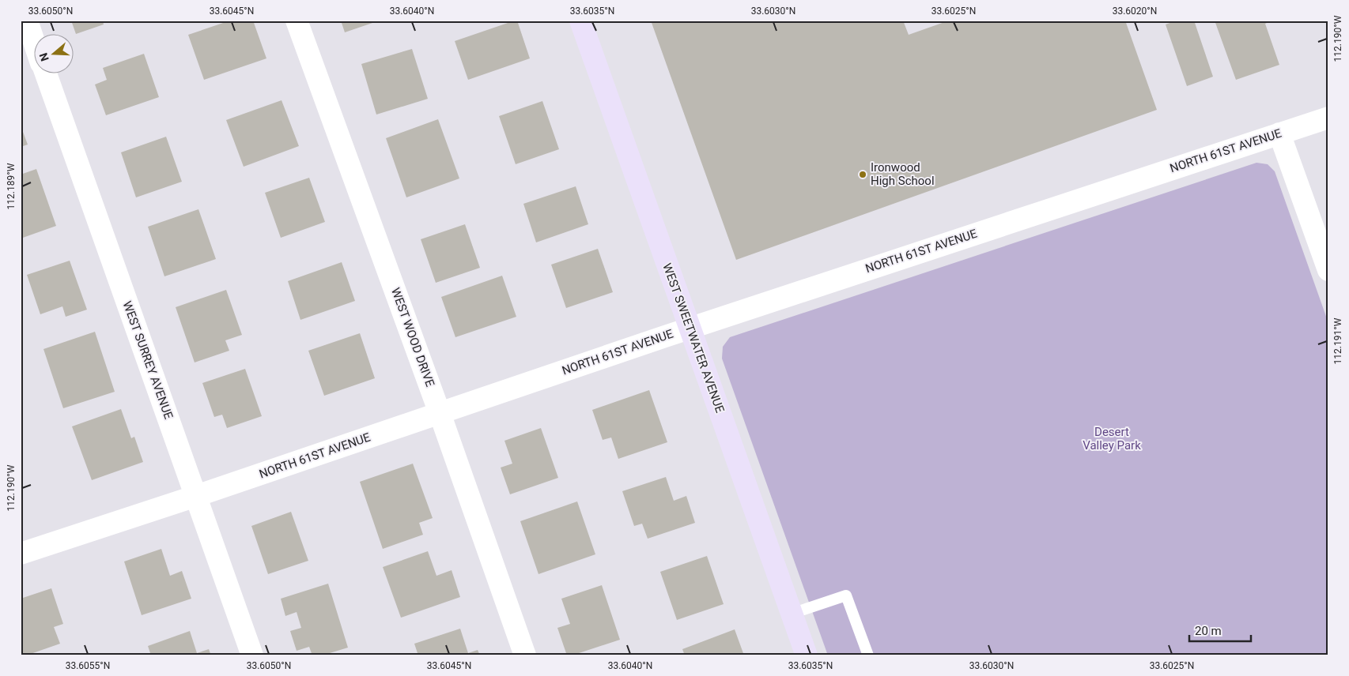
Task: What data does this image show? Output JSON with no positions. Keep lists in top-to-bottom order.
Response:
{
  "streets": {
    "street": [
      "NORTH 61ST AVENUE",
      "WEST WOOD DRIVE",
      "WEST SWEETWATER AVENUE",
      "WEST SURREY AVENUE"
    ]
  },
  "crossings": [
    ["NORTH 61ST AVENUE", "WEST WOOD DRIVE"],
    ["NORTH 61ST AVENUE", "WEST SWEETWATER AVENUE"],
    ["NORTH 61ST AVENUE", "WEST SURREY AVENUE"]
  ],
  "parks": ["Desert Valley Park"],
  "places": ["Ironwood High School"],
  "scale_bar": "20 m",
  "north": "left",
  "coordinates": [
    "33.6050°N",
    "33.6045°N",
    "33.6040°N",
    "33.6035°N",
    "33.6030°N",
    "33.6025°N",
    "33.6020°N",
    "112.190°W",
    "112.189°W",
    "112.191°W",
    "33.6055°N"
  ]
}
